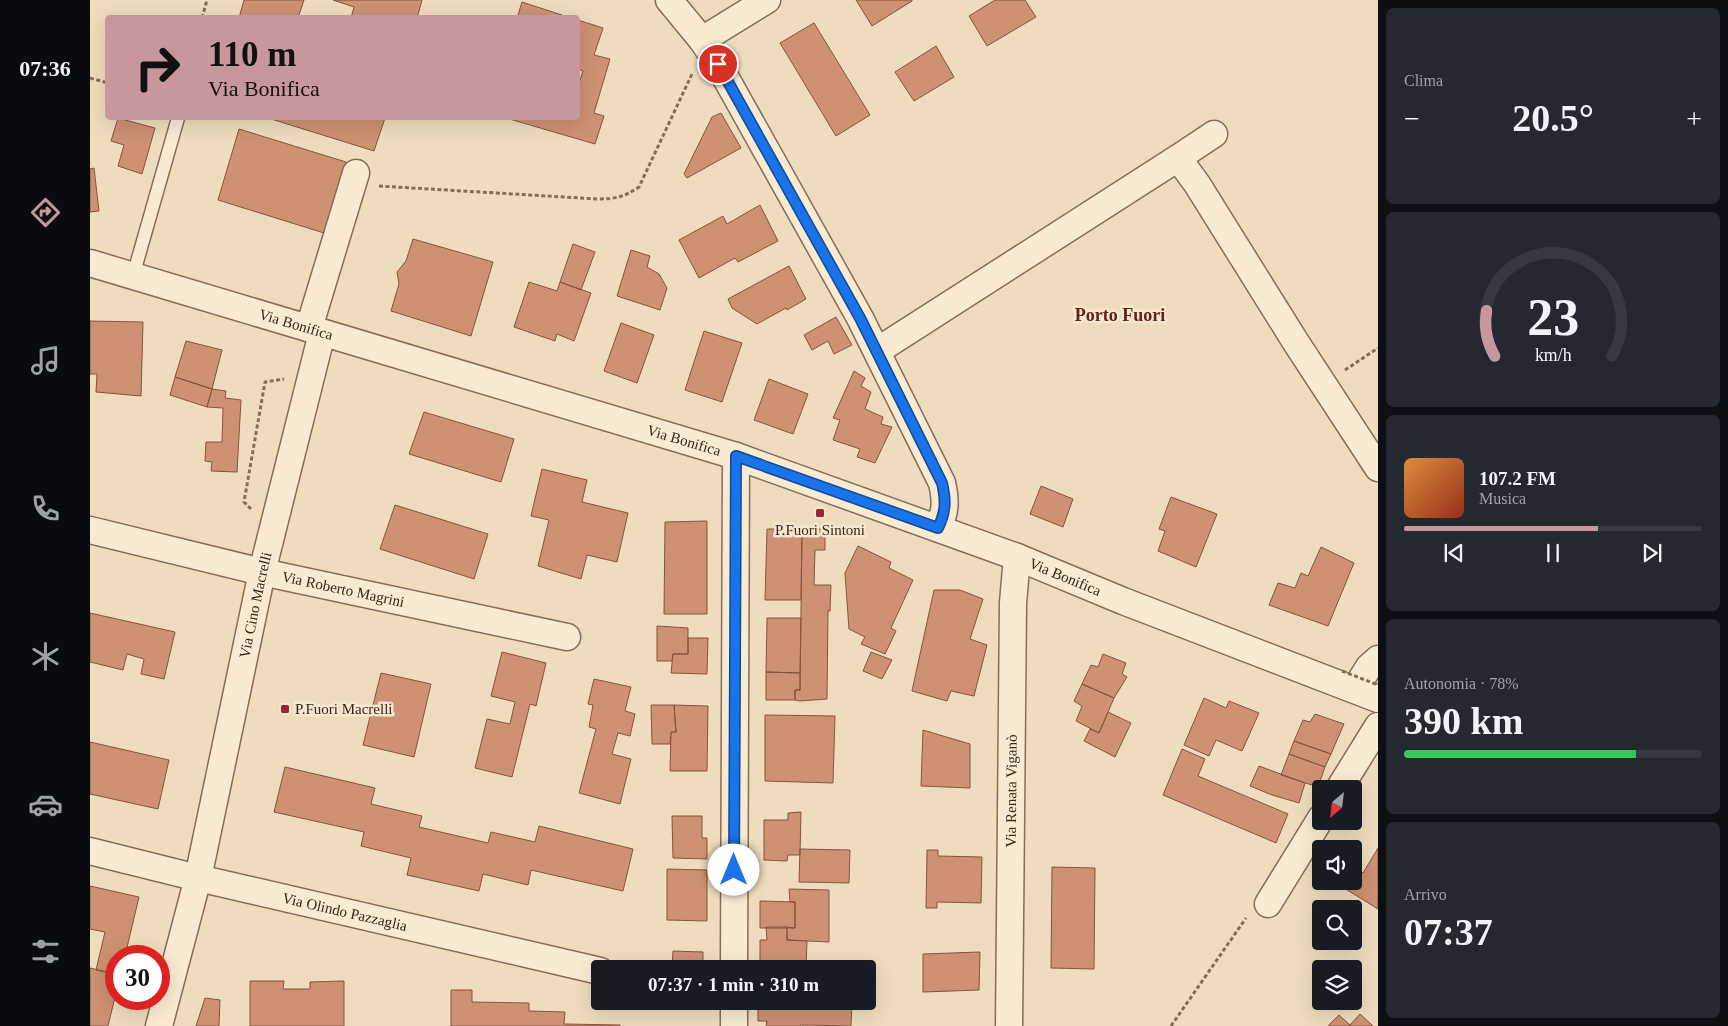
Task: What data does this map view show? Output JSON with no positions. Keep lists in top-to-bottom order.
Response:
{
  "streets": {
    "street": [
      "Via Bonifica",
      "Via Roberto Magrini",
      "Via Cino Macrelli",
      "Via Renata Viganò",
      "Via Olindo Pazzaglia"
    ]
  },
  "crossings": [
    ["Via Bonifica", "Via Cino Macrelli"],
    ["Via Bonifica", "Via Renata Viganò"],
    ["Via Roberto Magrini", "Via Cino Macrelli"],
    ["Via Cino Macrelli", "Via Olindo Pazzaglia"]
  ],
  "districts": ["Porto Fuori"],
  "places": {
    "transit": ["P.Fuori Sintoni", "P.Fuori Macrelli"]
  },
  "north": "bottom left",
  "page": {
    "tabs": "07:36",
    "tile": [
      "Clima",
      ["Autonomia · 78%", "390 km"],
      ["Arrivo", "07:37"]
    ],
    "turn": ["110 m", "Via Bonifica"],
    "heat": ["−", "20.5°", "+"],
    "song": ["107.2 FM", "Musica"],
    "limit": "30",
    "trip": "07:37 · 1 min · 310 m",
    "gauge": ["23", "km/h"]
  }
}
